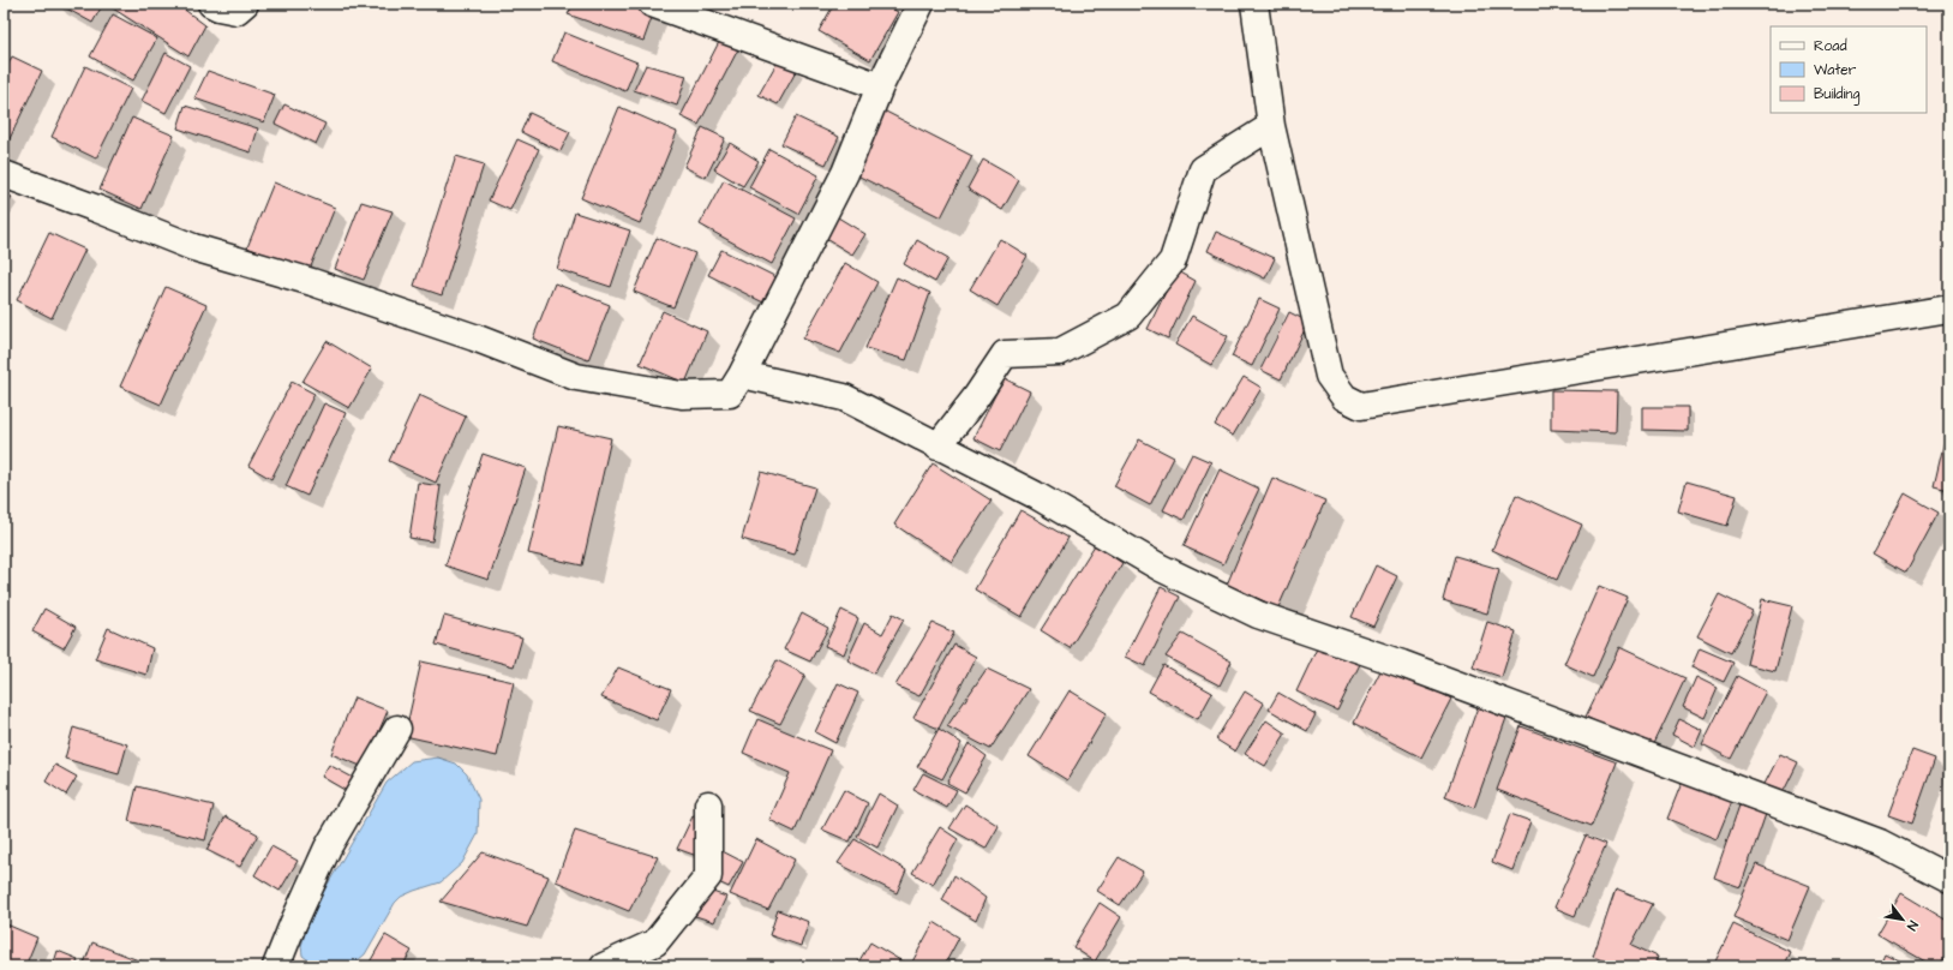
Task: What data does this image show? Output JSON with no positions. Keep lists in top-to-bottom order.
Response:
{
  "legend": ["Road", "Water", "Building"],
  "north": "bottom right"
}
